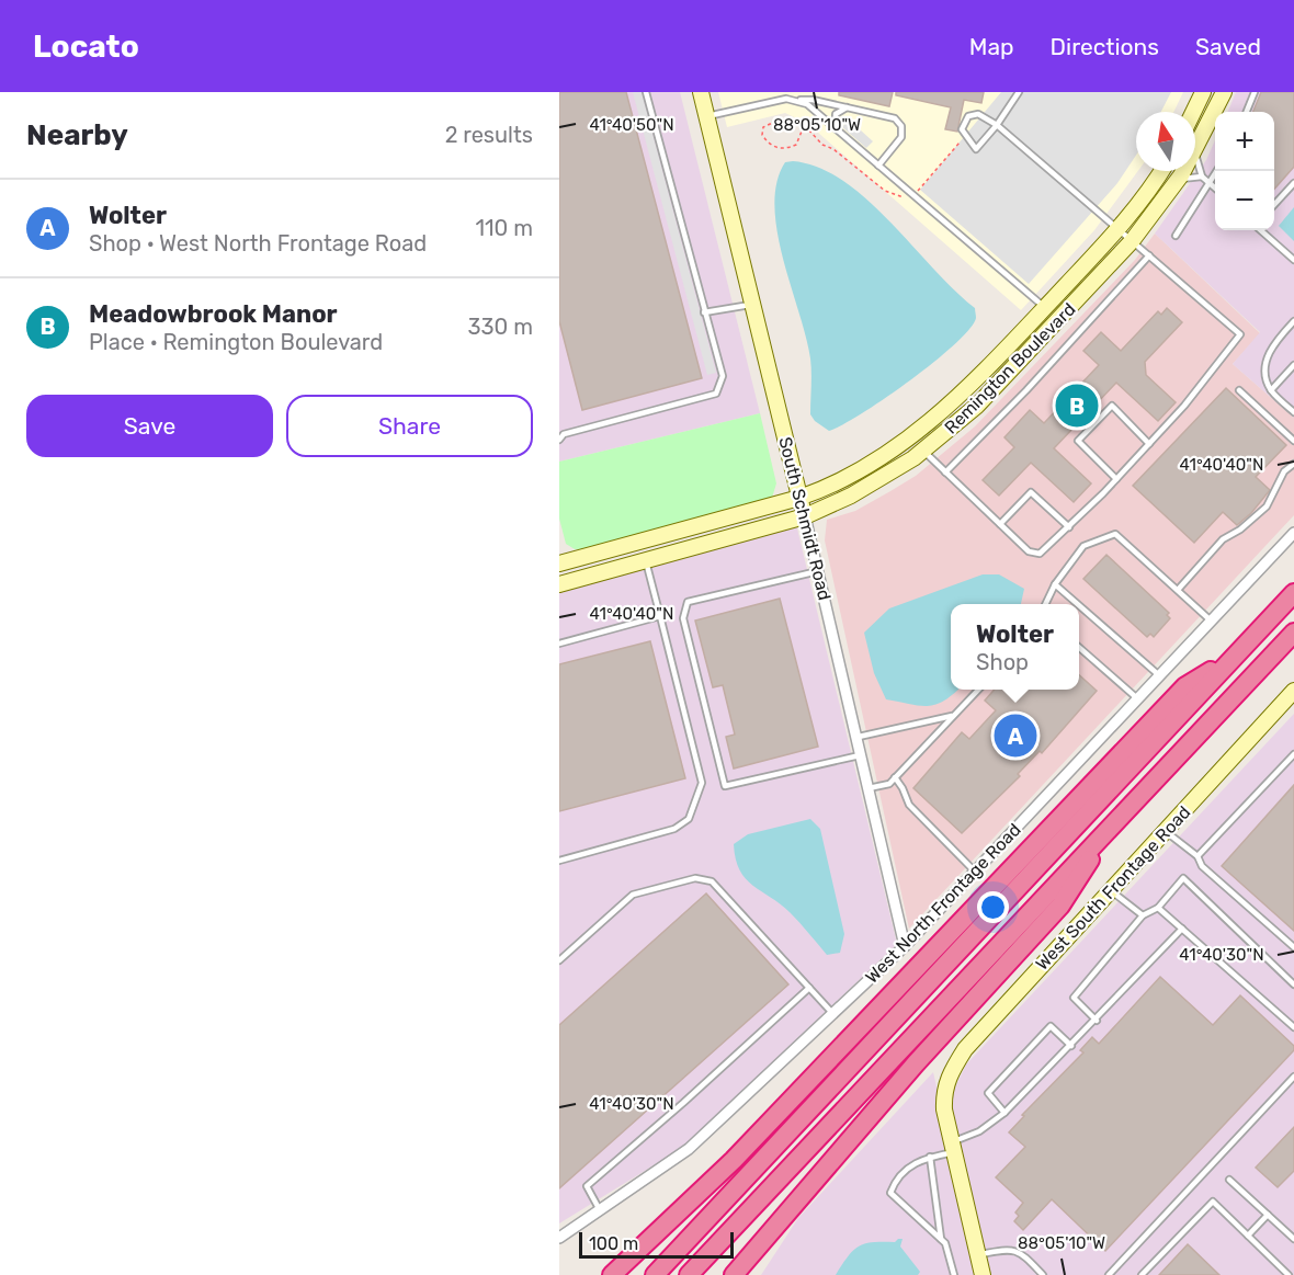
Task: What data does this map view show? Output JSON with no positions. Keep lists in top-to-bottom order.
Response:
{
  "streets": {
    "street": [
      "Remington Boulevard",
      "South Schmidt Road",
      "West South Frontage Road",
      "West North Frontage Road"
    ]
  },
  "crossings": [
    ["Remington Boulevard", "South Schmidt Road"],
    ["South Schmidt Road", "West North Frontage Road"]
  ],
  "scale_bar": "100 m",
  "north": "top",
  "page": {
    "header": "Locato",
    "nav": ["Map", "Directions", "Saved"],
    "heading": ["Nearby", "2 results"],
    "map_buttons": ["+", "−"],
    "list": [
      {
        "mark": "A",
        "name": "Wolter",
        "note": "Shop · West North Frontage Road",
        "value": "110 m"
      },
      {
        "mark": "B",
        "name": "Meadowbrook Manor",
        "note": "Place · Remington Boulevard",
        "value": "330 m"
      }
    ],
    "buttons": ["Save", "Share"],
    "pins": ["B", "A"],
    "popup": ["Wolter", "Shop"],
    "scale": "100 m"
  },
  "coordinates": [
    "41°40'50\"N",
    "88°05'10\"W",
    "41°40'40\"N",
    "41°40'30\"N"
  ]
}
